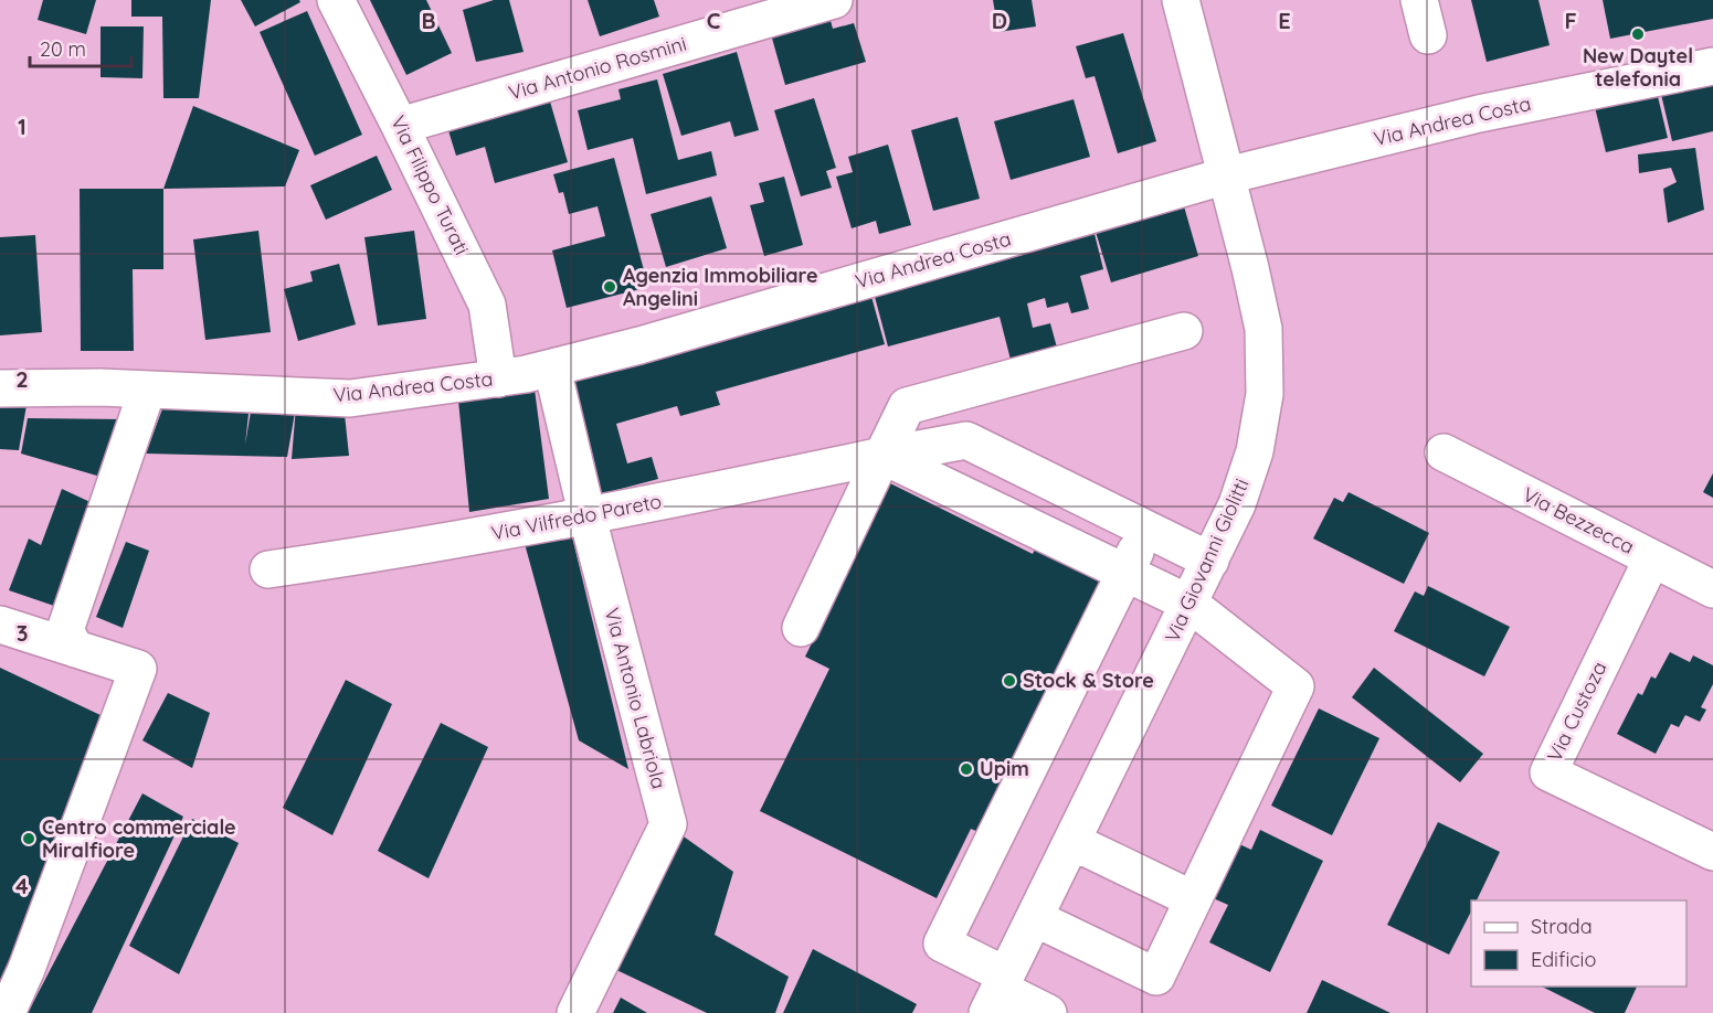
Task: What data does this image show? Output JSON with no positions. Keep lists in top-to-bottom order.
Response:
{
  "streets": {
    "street": [
      "Via Antonio Rosmini",
      "Via Andrea Costa",
      "Via Filippo Turati",
      "Via Vilfredo Pareto",
      "Via Bezzecca",
      "Via Giovanni Giolitti",
      "Via Antonio Labriola",
      "Via Custoza"
    ]
  },
  "crossings": [
    ["Via Antonio Rosmini", "Via Filippo Turati"],
    ["Via Andrea Costa", "Via Filippo Turati"],
    ["Via Andrea Costa", "Via Giovanni Giolitti"],
    ["Via Andrea Costa", "Via Antonio Labriola"],
    ["Via Vilfredo Pareto", "Via Giovanni Giolitti"],
    ["Via Vilfredo Pareto", "Via Antonio Labriola"],
    ["Via Bezzecca", "Via Custoza"]
  ],
  "places": [
    "New Daytel telefonia",
    "Agenzia Immobiliare Angelini",
    "Stock & Store",
    "Upim",
    "Centro commerciale Miralfiore"
  ],
  "legend": ["Strada", "Edificio"],
  "scale_bar": "20 m",
  "grid": {
    "columns": [
      "B",
      "C",
      "D",
      "E",
      "F"
    ],
    "rows": [
      "1",
      "2",
      "3",
      "4"
    ]
  }
}
